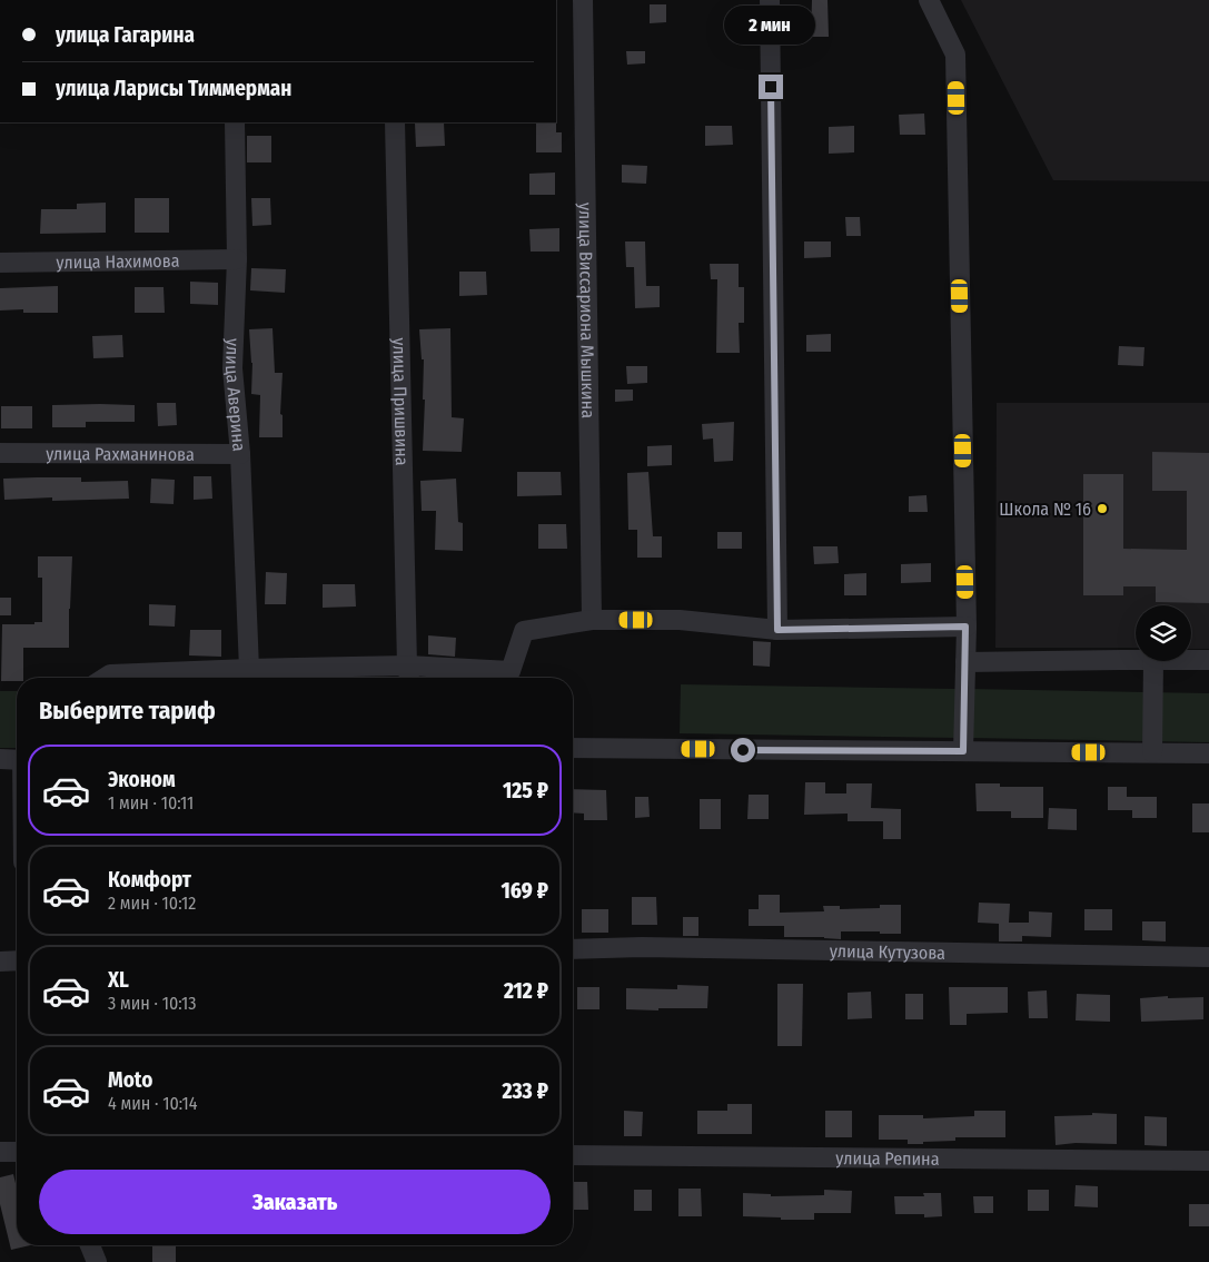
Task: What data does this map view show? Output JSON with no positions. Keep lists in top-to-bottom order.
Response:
{
  "streets": {
    "street": [
      "улица Нахимова",
      "улица Виссариона Мышкина",
      "улица Аверина",
      "улица Пришвина",
      "улица Рахманинова",
      "улица Кутузова",
      "улица Репина"
    ]
  },
  "crossings": [
    ["улица Нахимова", "улица Аверина"],
    ["улица Аверина", "улица Рахманинова"]
  ],
  "places": ["Школа № 16"],
  "page": {
    "banner": ["улица Гагарина", "улица Ларисы Тиммерман"],
    "bubble": "2 мин",
    "heading": "Выберите тариф",
    "list": [
      {
        "name": "Эконом",
        "note": "1 мин · 10:11",
        "value": "125 ₽"
      },
      {
        "name": "Комфорт",
        "note": "2 мин · 10:12",
        "value": "169 ₽"
      },
      {
        "name": "XL",
        "note": "3 мин · 10:13",
        "value": "212 ₽"
      },
      {
        "name": "Moto",
        "note": "4 мин · 10:14",
        "value": "233 ₽"
      }
    ],
    "buttons": "Заказать"
  }
}
